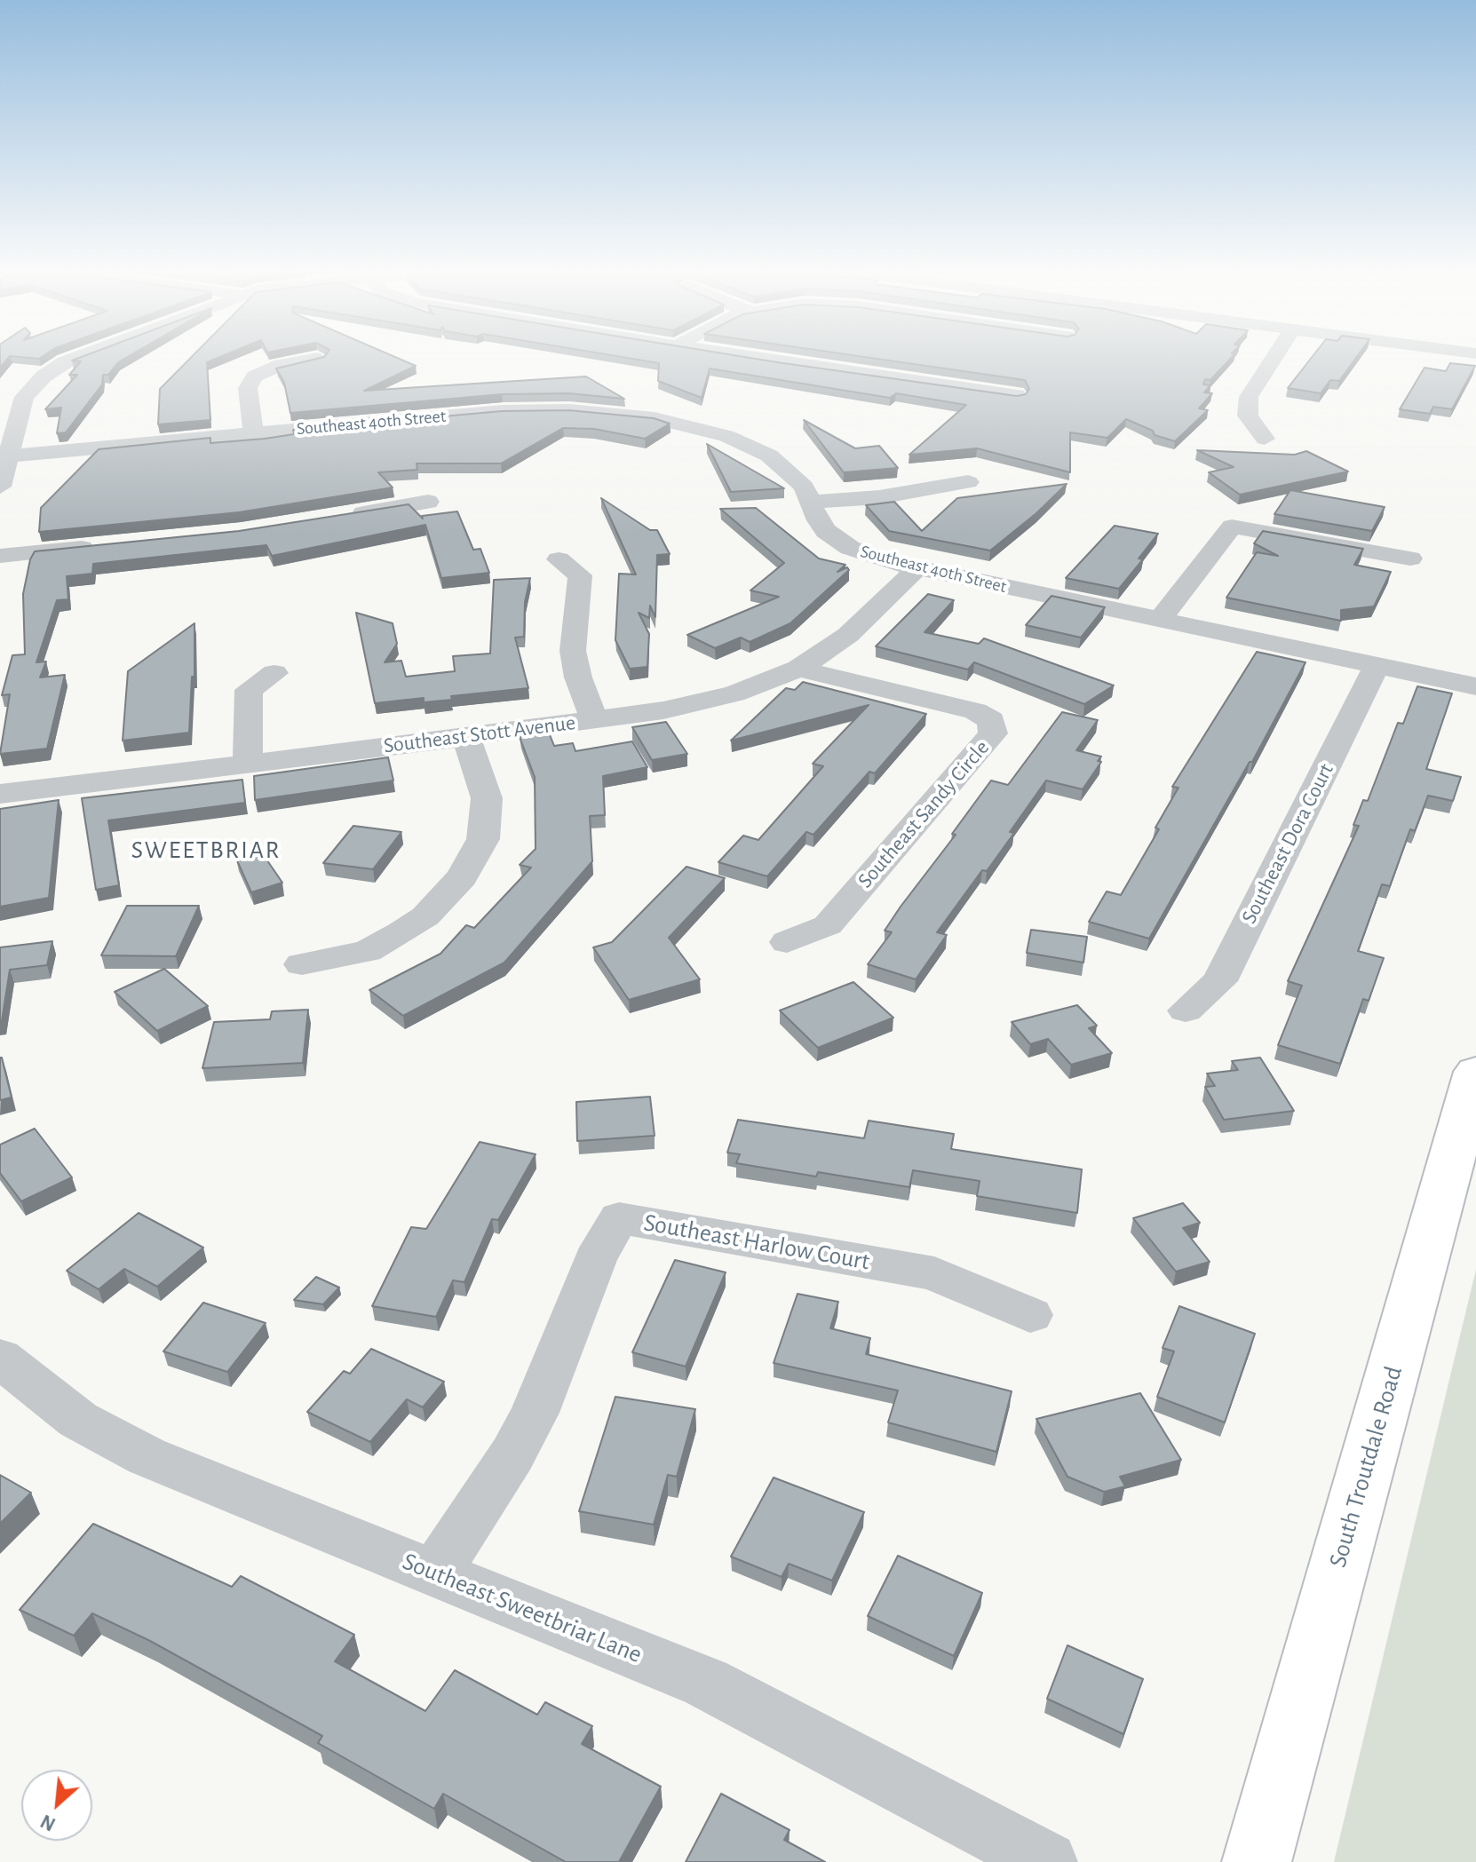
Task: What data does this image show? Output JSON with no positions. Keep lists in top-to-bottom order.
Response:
{
  "streets": {
    "main road": ["South Troutdale Road"],
    "street": [
      "Southeast 40th Street",
      "Southeast Stott Avenue",
      "Southeast Sandy Circle",
      "Southeast Dora Court",
      "Southeast Harlow Court",
      "Southeast Sweetbriar Lane"
    ]
  },
  "crossings": [
    ["Southeast 40th Street", "Southeast Stott Avenue"],
    ["Southeast 40th Street", "Southeast Dora Court"],
    ["Southeast Stott Avenue", "Southeast Sandy Circle"],
    ["Southeast Harlow Court", "Southeast Sweetbriar Lane"]
  ],
  "districts": ["SWEETBRIAR"],
  "north": "bottom left"
}
